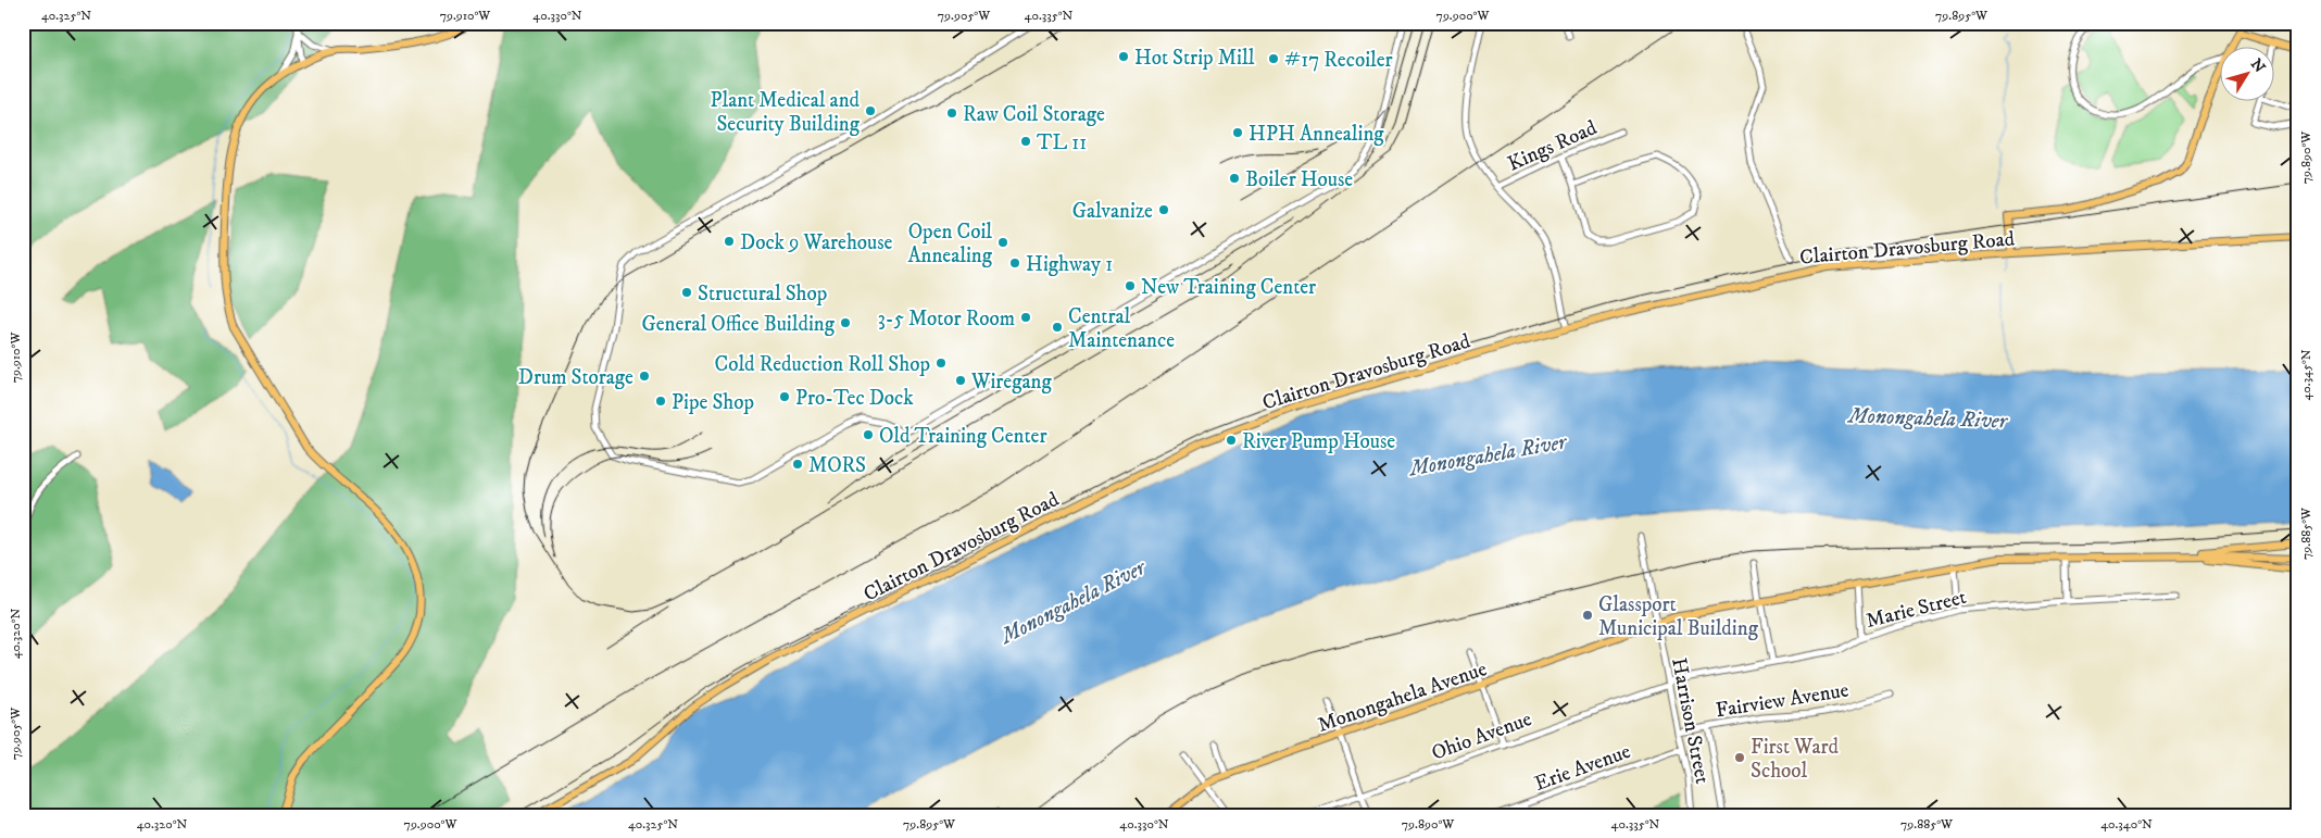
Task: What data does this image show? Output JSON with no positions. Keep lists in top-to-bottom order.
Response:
{
  "streets": {
    "main road": ["Clairton Dravosburg Road", "Monongahela Avenue"],
    "street": [
      "Kings Road",
      "Marie Street",
      "Fairview Avenue",
      "Harrison Street",
      "Ohio Avenue",
      "Erie Avenue"
    ]
  },
  "crossings": [
    ["Marie Street", "Harrison Street"],
    ["Marie Street", "Ohio Avenue"],
    ["Monongahela Avenue", "Harrison Street"],
    ["Fairview Avenue", "Harrison Street"],
    ["Harrison Street", "Ohio Avenue"],
    ["Harrison Street", "Erie Avenue"]
  ],
  "water": ["Monongahela River"],
  "places": [
    "Hot Strip Mill",
    "#17 Recoiler",
    "Plant Medical and Security Building",
    "Raw Coil Storage",
    "HPH Annealing",
    "TL 11",
    "Boiler House",
    "Galvanize",
    "Dock 9 Warehouse",
    "Open Coil Annealing",
    "Highway 1",
    "New Training Center",
    "Structural Shop",
    "3-5 Motor Room",
    "General Office Building",
    "Central Maintenance",
    "Cold Reduction Roll Shop",
    "Drum Storage",
    "Wiregang",
    "Pro-Tec Dock",
    "Pipe Shop",
    "Old Training Center",
    "River Pump House",
    "MORS",
    "Glassport Municipal Building",
    "First Ward School"
  ],
  "north": "top right",
  "coordinates": [
    "40.325°N",
    "79.910°W",
    "40.330°N",
    "79.905°W",
    "40.335°N",
    "79.900°W",
    "79.895°W",
    "79.890°W",
    "40.345°N",
    "79.885°W",
    "40.320°N",
    "40.340°N"
  ]
}
